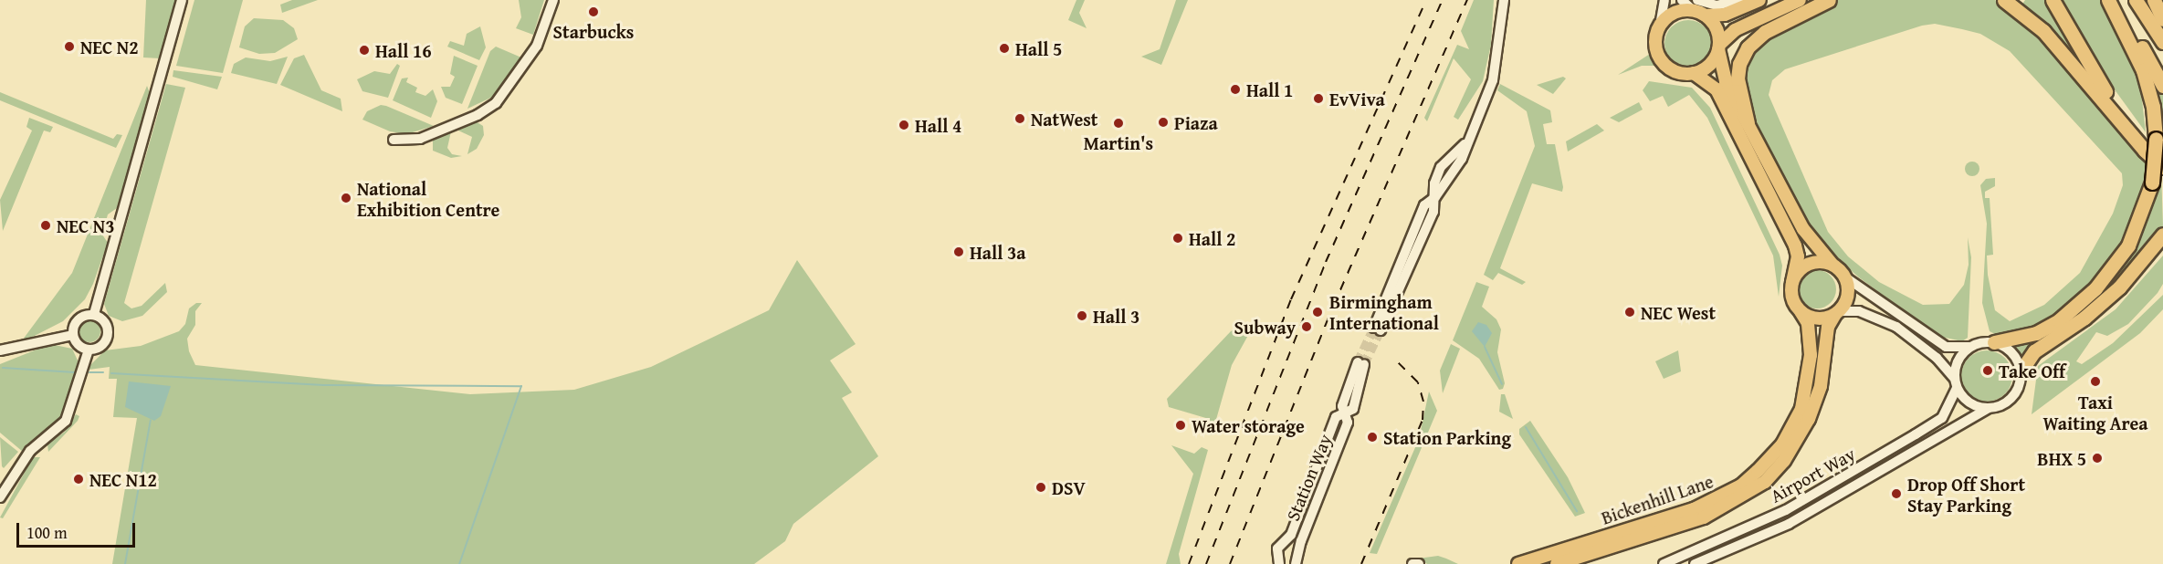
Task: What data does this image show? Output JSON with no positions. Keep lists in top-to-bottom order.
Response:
{
  "streets": {
    "main road": ["Bickenhill Lane"],
    "street": ["Airport Way", "Station Way"]
  },
  "places": [
    "Starbucks",
    "NEC N2",
    "Hall 5",
    "Hall 16",
    "Hall 1",
    "EvViva",
    "NatWest",
    "Piaza",
    "Martin's",
    "Hall 4",
    "National Exhibition Centre",
    "NEC N3",
    "Hall 2",
    "Hall 3a",
    "Birmingham International",
    "NEC West",
    "Hall 3",
    "Subway",
    "Take Off",
    "Taxi Waiting Area",
    "Water storage",
    "Station Parking",
    "BHX 5",
    "NEC N12",
    "DSV",
    "Drop Off Short Stay Parking"
  ],
  "scale_bar": "100 m"
}
